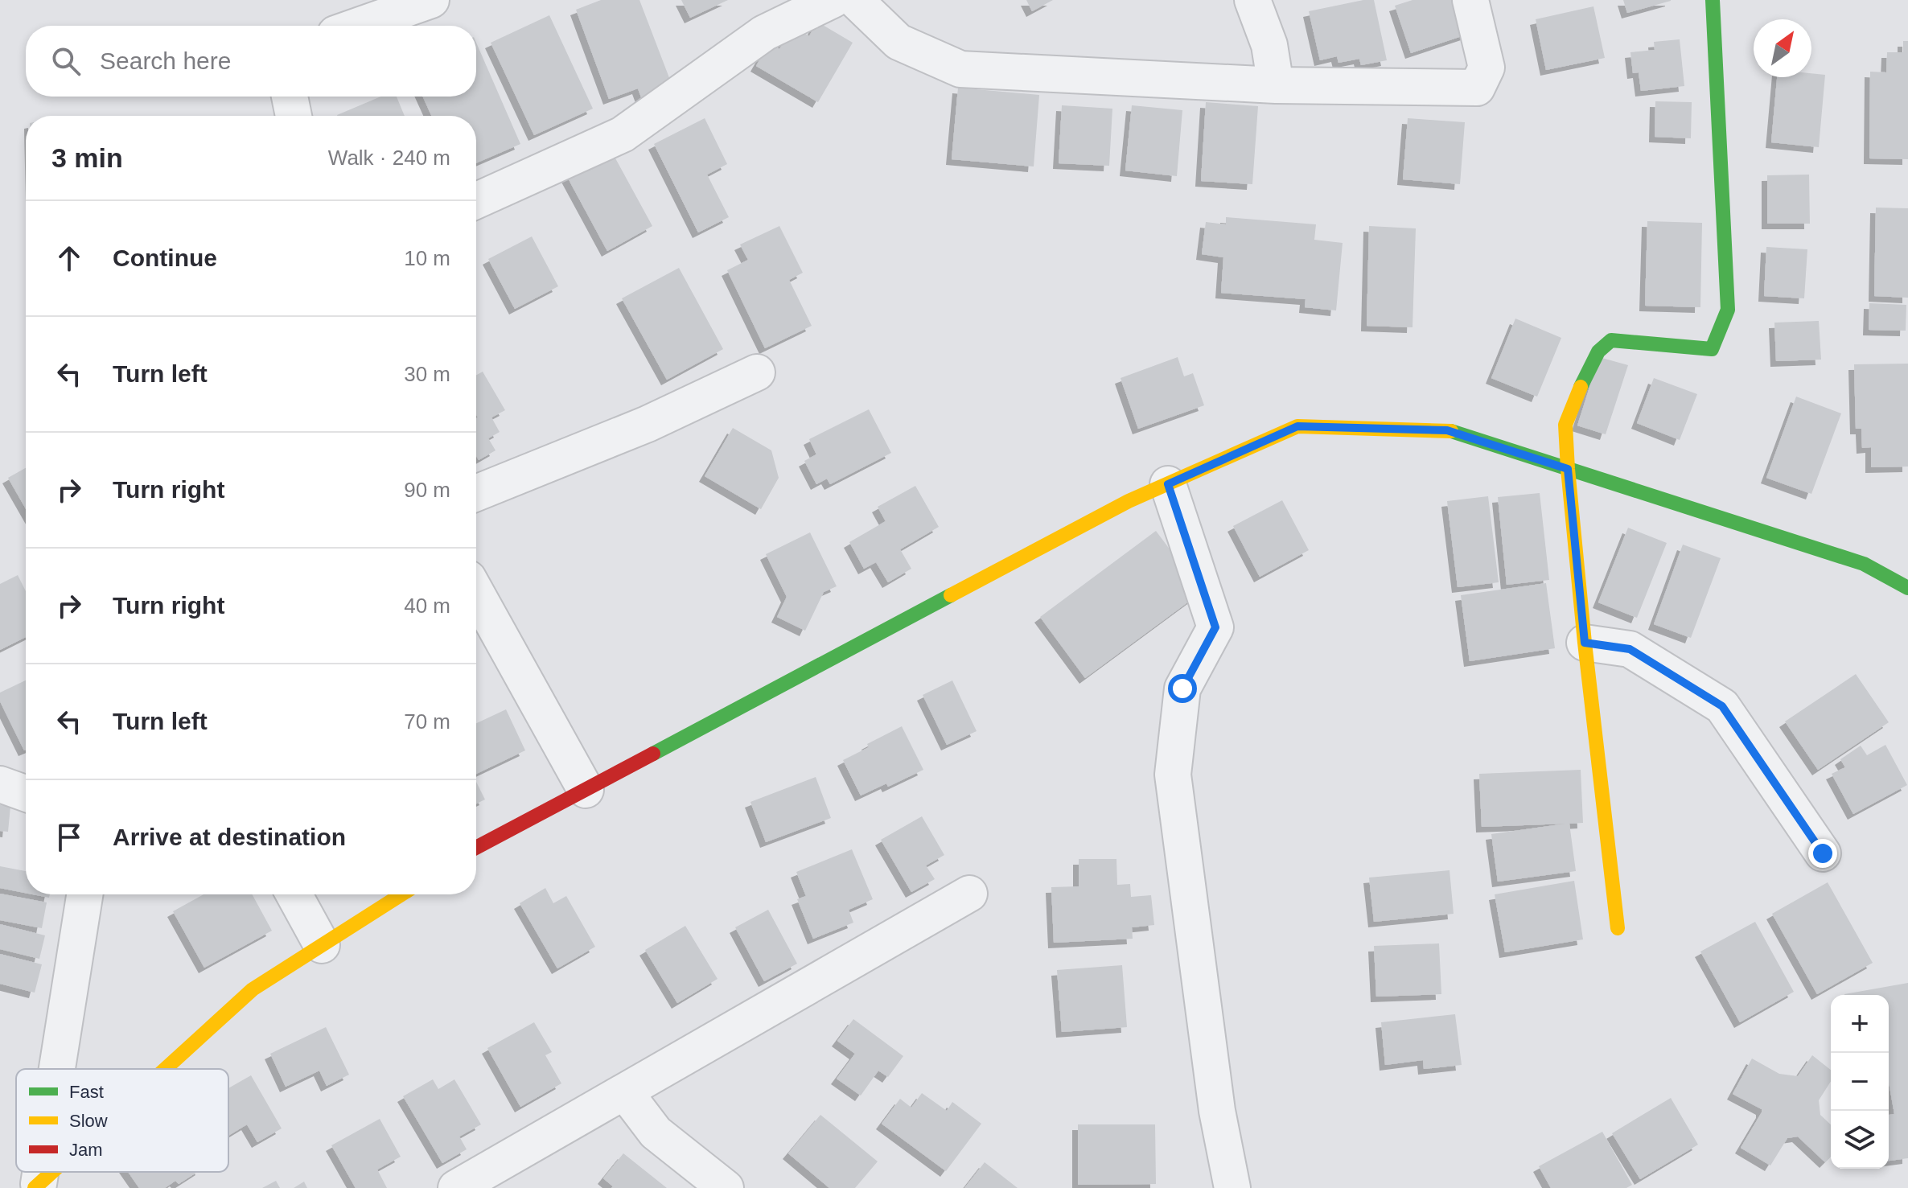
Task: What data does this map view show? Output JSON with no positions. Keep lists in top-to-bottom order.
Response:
{
  "legend": ["Fast", "Slow", "Jam"],
  "north": "top right",
  "page": {
    "search": "Search here",
    "heading": ["3 min", "Walk · 240 m"],
    "list": [
      ["Continue", "10 m"],
      ["Turn left", "30 m"],
      ["Turn right", "90 m"],
      ["Turn right", "40 m"],
      ["Turn left", "70 m"],
      "Arrive at destination"
    ],
    "map_buttons": ["+", "−"]
  }
}
